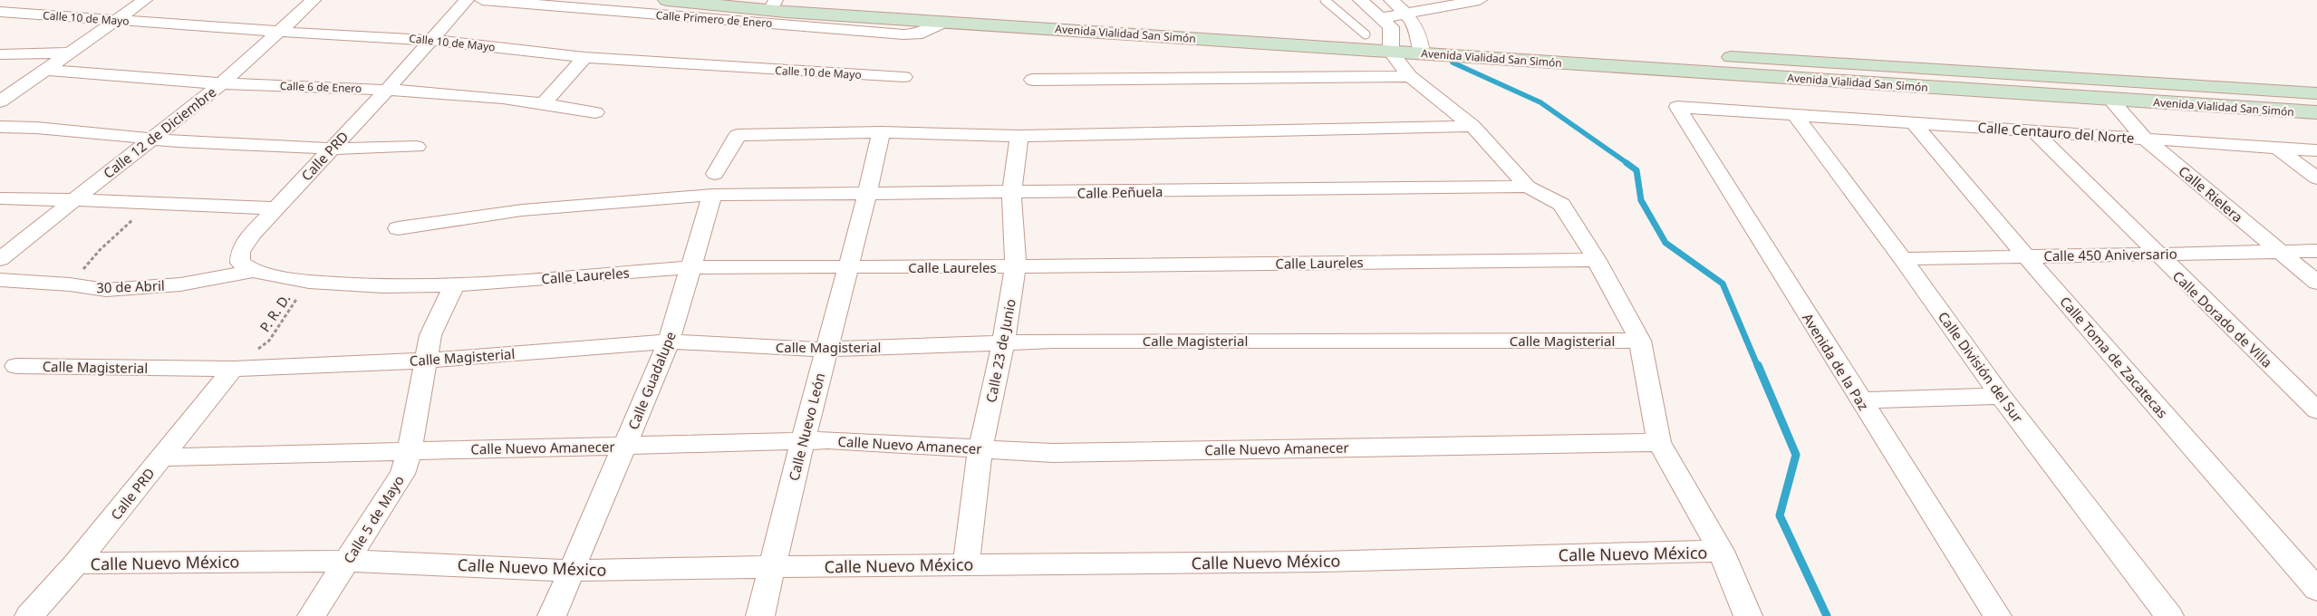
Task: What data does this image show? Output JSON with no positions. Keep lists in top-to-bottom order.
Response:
{
  "streets": {
    "main road": ["Avenida Vialidad San Simón"],
    "street": [
      "Calle 10 de Mayo",
      "Calle Primero de Enero",
      "Calle 6 de Enero",
      "Calle 12 de Diciembre",
      "Calle Centauro del Norte",
      "Calle PRD",
      "Calle Peñuela",
      "Calle Rielera",
      "Calle 450 Aniversario",
      "Calle Laureles",
      "30 de Abril",
      "Calle Dorado de Villa",
      "Calle Magisterial",
      "Calle 23 de Junio",
      "Calle Toma de Zacatecas",
      "Avenida de la Paz",
      "Calle División del Sur",
      "Calle Guadalupe",
      "Calle Nuevo León",
      "Calle Nuevo Amanecer",
      "Calle 5 de Mayo",
      "Calle Nuevo México"
    ],
    "path": ["P. R. D."]
  },
  "crossings": [
    ["Calle 10 de Mayo", "Calle 12 de Diciembre"],
    ["Calle 10 de Mayo", "Calle PRD"],
    ["Calle Primero de Enero", "Avenida Vialidad San Simón"],
    ["Avenida Vialidad San Simón", "Calle Rielera"],
    ["Calle 6 de Enero", "Calle 12 de Diciembre"],
    ["Calle 6 de Enero", "Calle PRD"],
    ["Calle Centauro del Norte", "Calle Rielera"],
    ["Calle Centauro del Norte", "Calle Dorado de Villa"],
    ["Calle Centauro del Norte", "Calle Toma de Zacatecas"],
    ["Calle Centauro del Norte", "Avenida de la Paz"],
    ["Calle Centauro del Norte", "Calle División del Sur"],
    ["Calle PRD", "30 de Abril"],
    ["Calle PRD", "P. R. D."],
    ["Calle PRD", "Calle Magisterial"],
    ["Calle PRD", "Calle Nuevo Amanecer"],
    ["Calle PRD", "Calle Nuevo México"],
    ["Calle Peñuela", "Calle 23 de Junio"],
    ["Calle Peñuela", "Calle Nuevo León"],
    ["Calle Rielera", "Calle 450 Aniversario"],
    ["Calle 450 Aniversario", "Calle Dorado de Villa"],
    ["Calle 450 Aniversario", "Calle Toma de Zacatecas"],
    ["Calle 450 Aniversario", "Calle División del Sur"],
    ["Calle Laureles", "P. R. D."],
    ["Calle Laureles", "Calle 23 de Junio"],
    ["Calle Laureles", "Calle Guadalupe"],
    ["Calle Laureles", "Calle Nuevo León"],
    ["Calle Laureles", "Calle 5 de Mayo"],
    ["P. R. D.", "Calle Magisterial"],
    ["Calle Magisterial", "Calle 23 de Junio"],
    ["Calle Magisterial", "Calle Guadalupe"],
    ["Calle Magisterial", "Calle Nuevo León"],
    ["Calle Magisterial", "Calle 5 de Mayo"],
    ["Calle 23 de Junio", "Calle Nuevo Amanecer"],
    ["Calle 23 de Junio", "Calle Nuevo México"],
    ["Calle Guadalupe", "Calle Nuevo Amanecer"],
    ["Calle Guadalupe", "Calle Nuevo México"],
    ["Calle Nuevo León", "Calle Nuevo Amanecer"],
    ["Calle Nuevo León", "Calle Nuevo México"],
    ["Calle Nuevo Amanecer", "Calle 5 de Mayo"],
    ["Calle 5 de Mayo", "Calle Nuevo México"]
  ]
}
